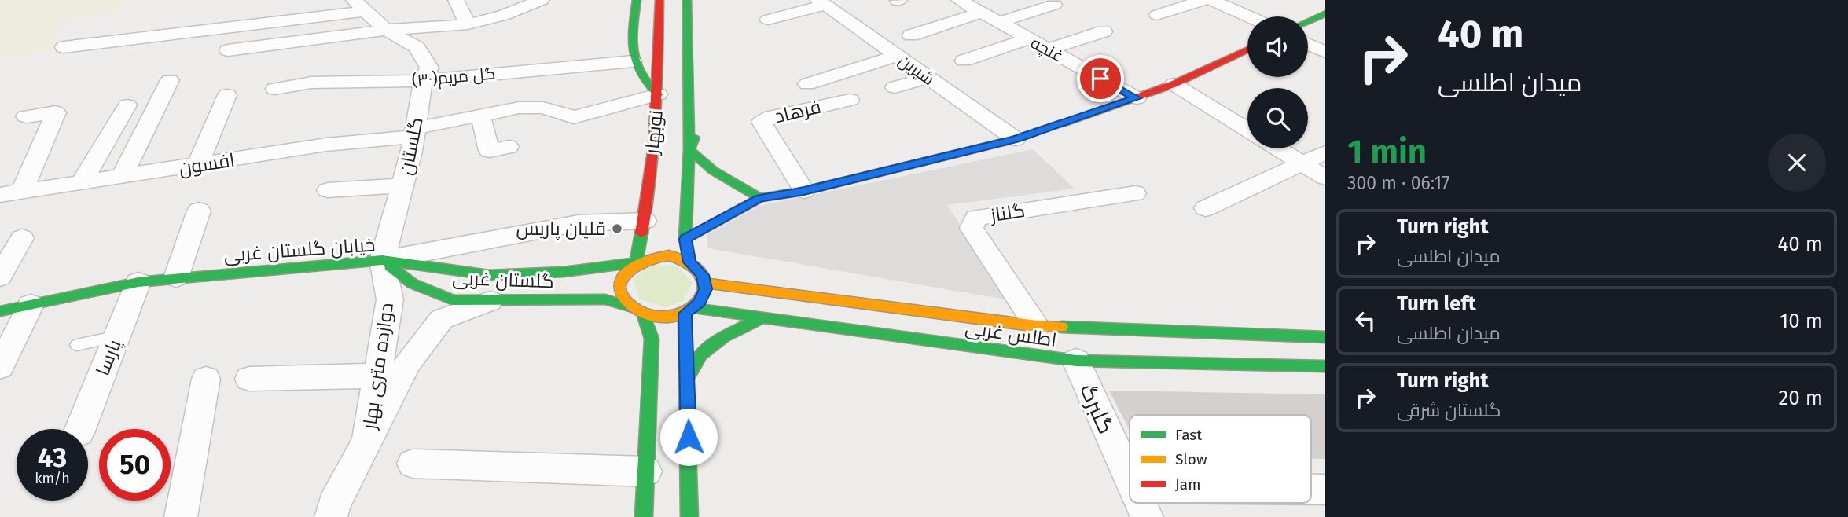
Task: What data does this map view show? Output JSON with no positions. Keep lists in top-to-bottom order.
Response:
{
  "streets": {
    "street": [
      "غنچه",
      "شیرین",
      "گل مریم(۳۰)",
      "فرهاد",
      "نوبهار",
      "گلستان",
      "افسون",
      "گلناز",
      "خیابان گلستان غربی",
      "گلستان غربی",
      "اطلس غربی",
      "پارسا",
      "دوازده متری بهار",
      "گلبرگ"
    ]
  },
  "crossings": [
    ["گل مریم(۳۰)", "گلستان"],
    ["نوبهار", "افسون"],
    ["نوبهار", "خیابان گلستان غربی"],
    ["نوبهار", "گلستان غربی"],
    ["نوبهار", "اطلس غربی"],
    ["گلستان", "افسون"],
    ["گلستان", "خیابان گلستان غربی"],
    ["گلستان", "گلستان غربی"],
    ["گلستان", "دوازده متری بهار"],
    ["گلناز", "اطلس غربی"],
    ["خیابان گلستان غربی", "گلستان غربی"],
    ["خیابان گلستان غربی", "اطلس غربی"],
    ["خیابان گلستان غربی", "پارسا"],
    ["خیابان گلستان غربی", "دوازده متری بهار"],
    ["گلستان غربی", "اطلس غربی"],
    ["گلستان غربی", "دوازده متری بهار"],
    ["اطلس غربی", "گلبرگ"]
  ],
  "places": ["قلیان پاریس"],
  "legend": ["Fast", "Slow", "Jam"],
  "page": {
    "turn": ["40 m", "میدان اطلسی"],
    "heading": ["1 min", "300 m · 06:17"],
    "list": [
      {
        "name": "Turn right",
        "note": "میدان اطلسی",
        "value": "40 m"
      },
      {
        "name": "Turn left",
        "note": "میدان اطلسی",
        "value": "10 m"
      },
      {
        "name": "Turn right",
        "note": "گلستان شرقی",
        "value": "20 m"
      }
    ],
    "speed": "43 km/h",
    "limit": "50"
  }
}
